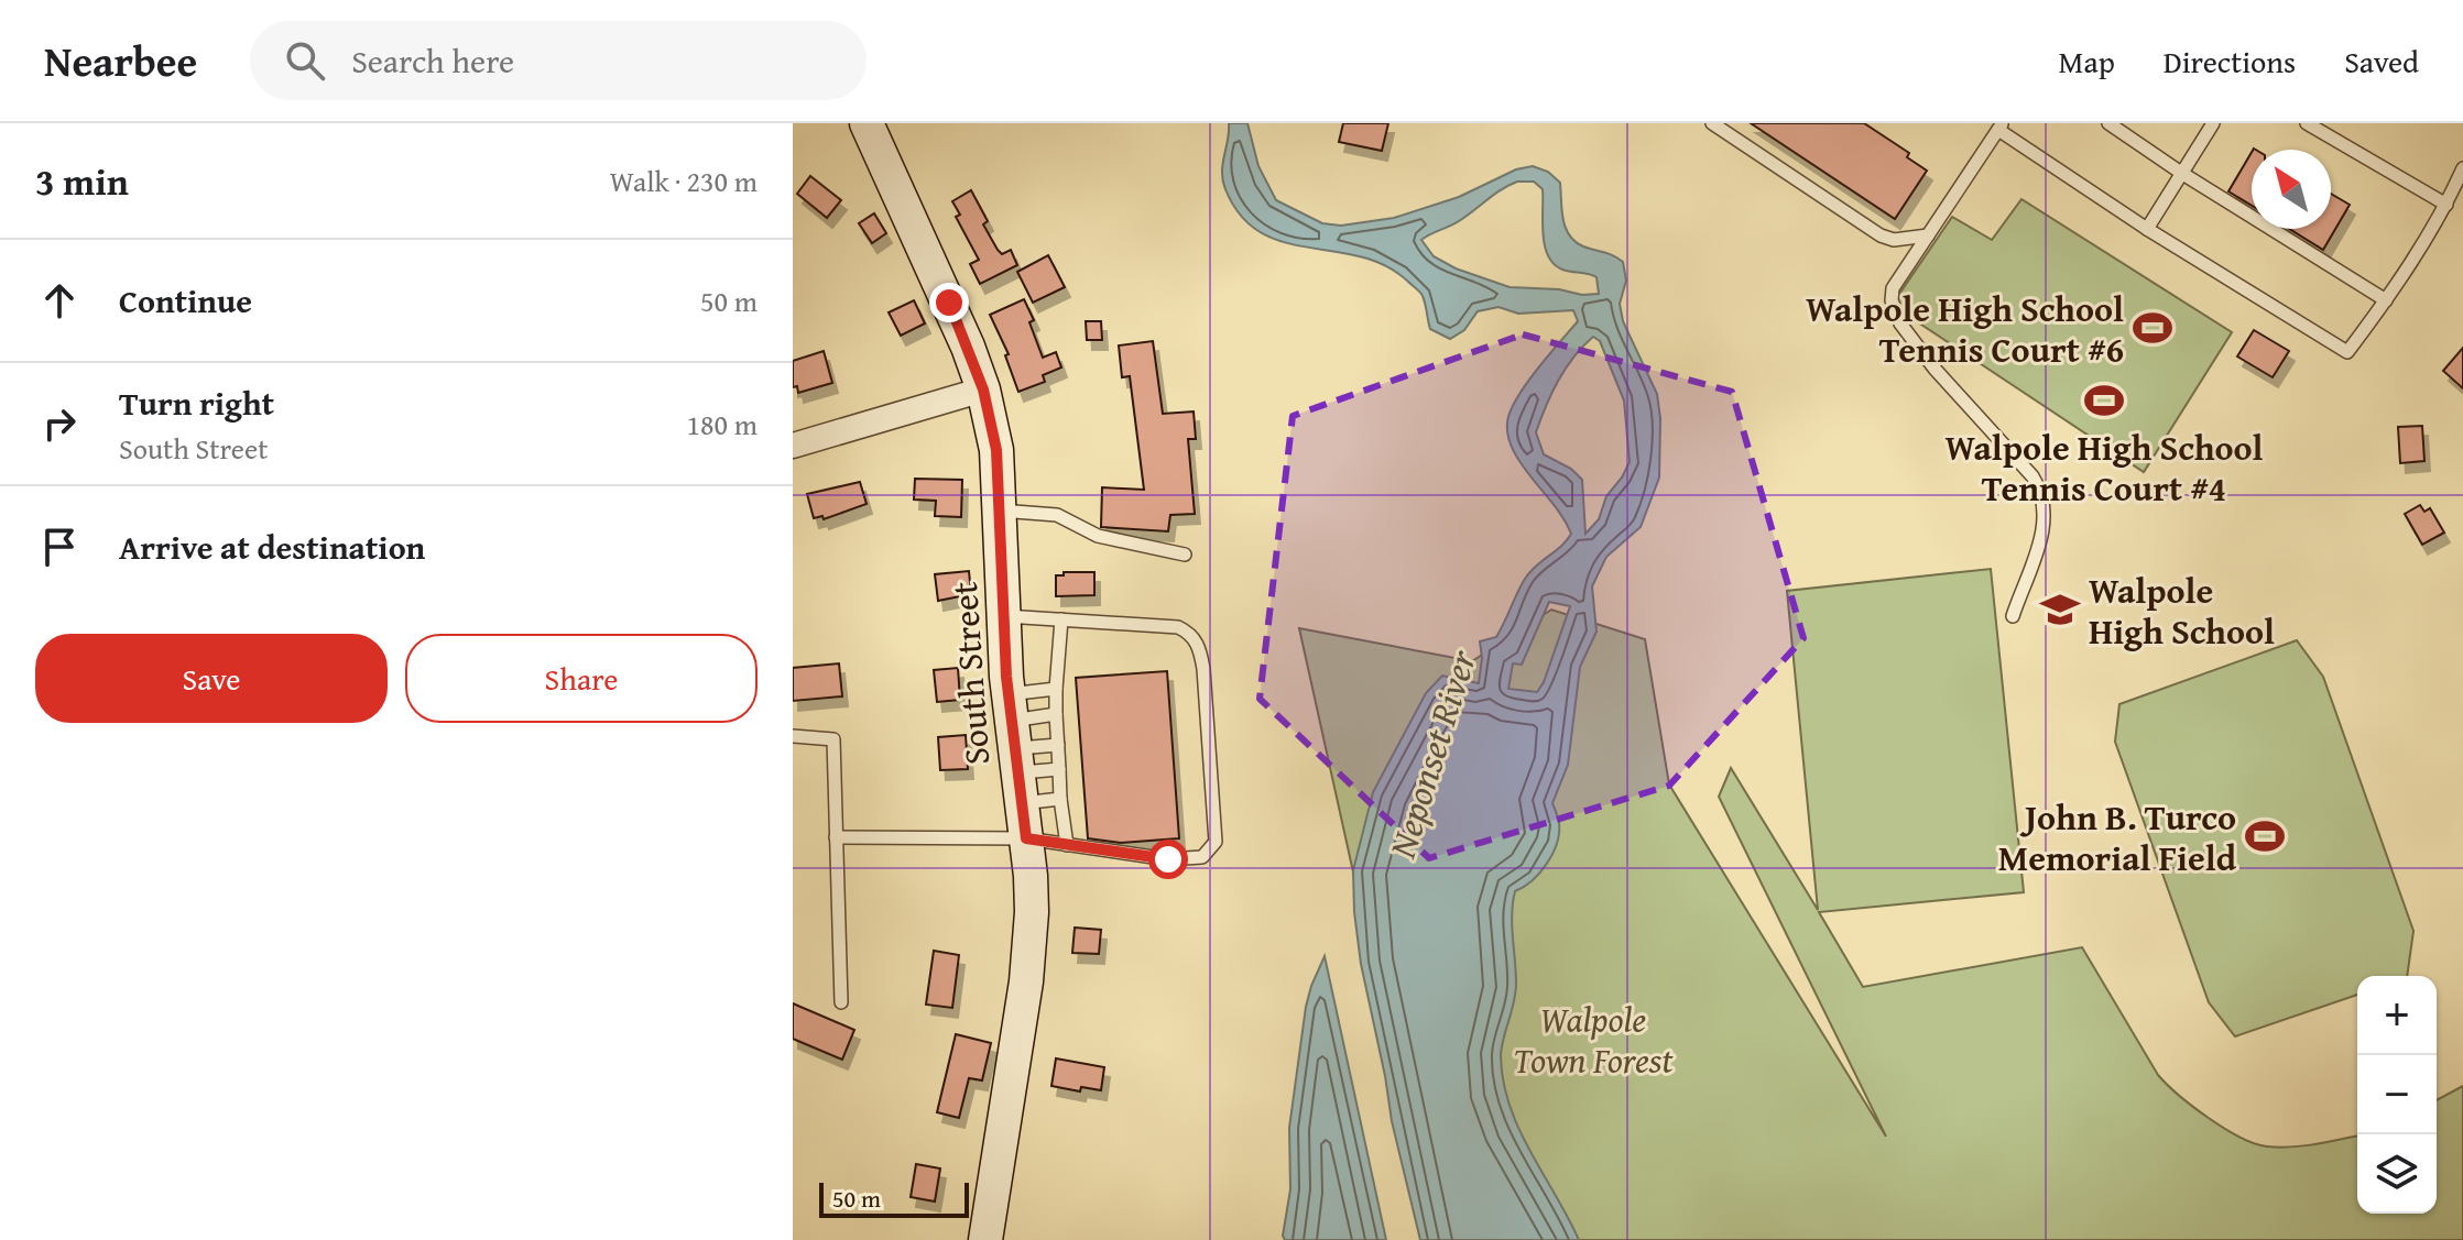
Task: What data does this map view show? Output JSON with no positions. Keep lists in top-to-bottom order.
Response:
{
  "streets": {
    "street": ["South Street"]
  },
  "water": ["Neponset River"],
  "parks": ["Walpole Town Forest"],
  "places": {
    "sports": ["Walpole High School Tennis Court #6", "Walpole High School Tennis Court #4", "John B. Turco Memorial Field"],
    "school or university": ["Walpole High School"]
  },
  "scale_bar": "50 m",
  "north": "top left",
  "page": {
    "header": "Nearbee",
    "search": "Search here",
    "nav": ["Map", "Directions", "Saved"],
    "heading": ["3 min", "Walk · 230 m"],
    "list": [
      ["Continue", "50 m"],
      ["Turn right", "South Street", "180 m"],
      "Arrive at destination"
    ],
    "buttons": ["Save", "Share"],
    "map_buttons": ["+", "−"],
    "scale": "50 m"
  }
}
